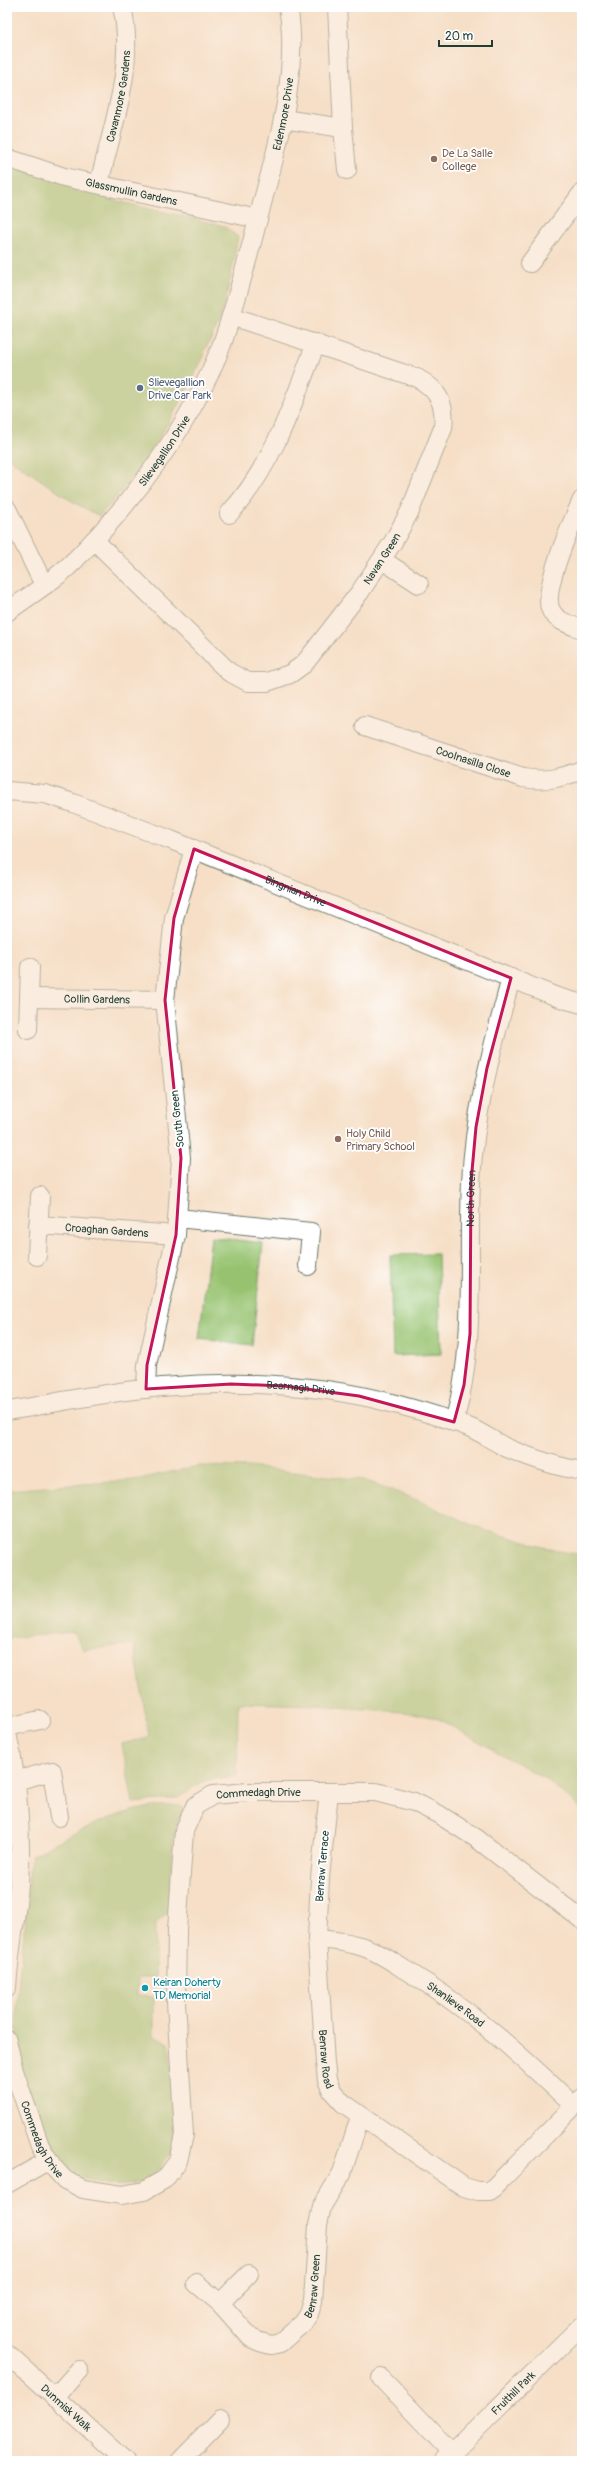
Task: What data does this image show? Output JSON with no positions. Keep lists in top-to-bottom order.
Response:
{
  "streets": {
    "street": [
      "Cavanmore Gardens",
      "Edenmore Drive",
      "Glassmullin Gardens",
      "Slievegallion Drive",
      "Navan Green",
      "Coolnasilla Close",
      "Bingnian Drive",
      "Collin Gardens",
      "South Green",
      "North Green",
      "Croaghan Gardens",
      "Bearnagh Drive",
      "Commedagh Drive",
      "Benraw Terrace",
      "Shanlieve Road",
      "Benraw Road",
      "Benraw Green",
      "Fruithill Park",
      "Dunmisk Walk"
    ]
  },
  "crossings": [
    ["Cavanmore Gardens", "Glassmullin Gardens"],
    ["Edenmore Drive", "Glassmullin Gardens"],
    ["Edenmore Drive", "Slievegallion Drive"],
    ["Glassmullin Gardens", "Slievegallion Drive"],
    ["Slievegallion Drive", "Navan Green"],
    ["Bingnian Drive", "South Green"],
    ["Bingnian Drive", "North Green"],
    ["Collin Gardens", "South Green"],
    ["South Green", "Croaghan Gardens"],
    ["South Green", "Bearnagh Drive"],
    ["North Green", "Bearnagh Drive"],
    ["Commedagh Drive", "Benraw Terrace"],
    ["Benraw Terrace", "Shanlieve Road"],
    ["Benraw Terrace", "Benraw Road"],
    ["Shanlieve Road", "Benraw Road"],
    ["Benraw Road", "Benraw Green"]
  ],
  "places": [
    "De La Salle College",
    "Slievegallion Drive Car Park",
    "Holy Child Primary School",
    "Keiran Doherty TD Memorial"
  ],
  "scale_bar": "20 m"
}
